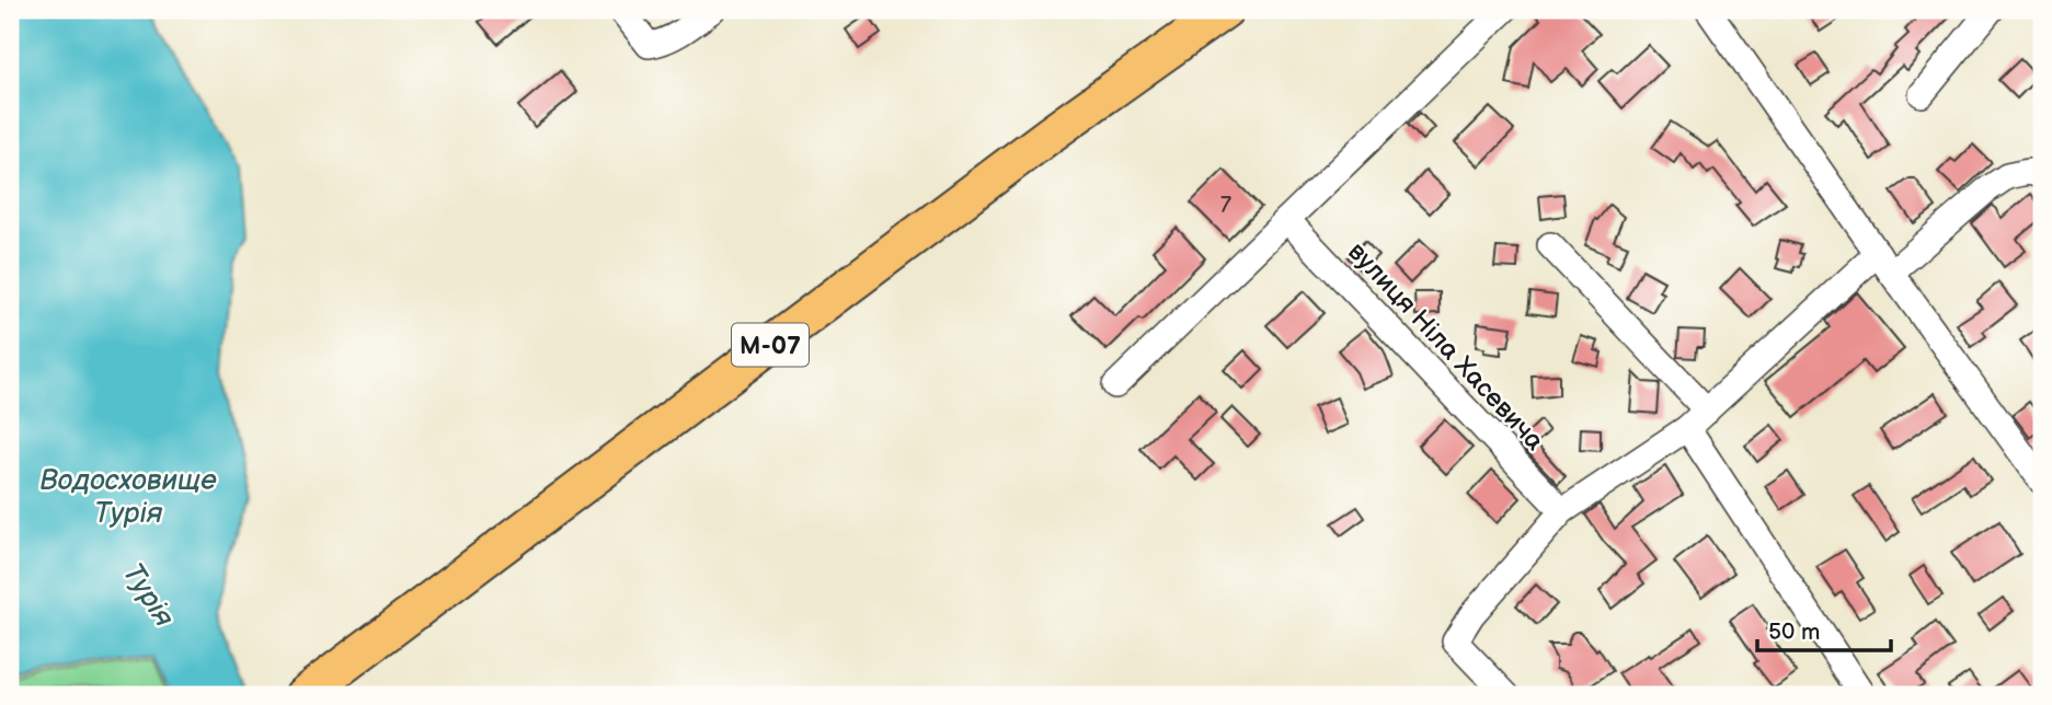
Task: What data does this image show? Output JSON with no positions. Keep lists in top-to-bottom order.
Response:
{
  "streets": {
    "highway": ["М-07"],
    "street": ["вулиця Ніла Хасевича"]
  },
  "water": ["Водосховище Турія", "Турія"],
  "house_numbers": ["7"],
  "scale_bar": "50 m"
}
